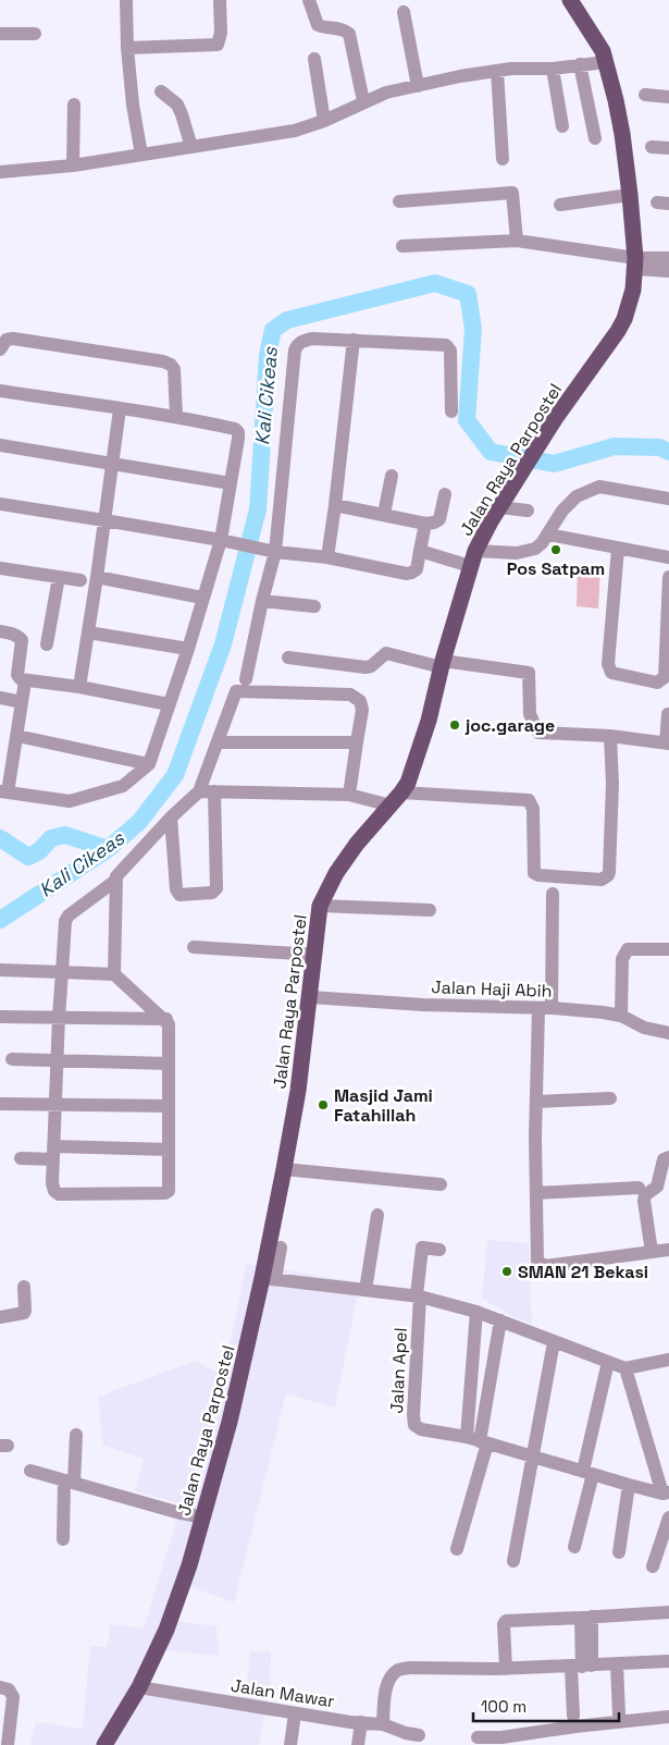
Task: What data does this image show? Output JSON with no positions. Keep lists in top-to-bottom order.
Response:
{
  "streets": {
    "main road": ["Jalan Raya Parpostel"],
    "street": ["Jalan Haji Abih", "Jalan Apel", "Jalan Mawar"]
  },
  "crossings": [
    ["Jalan Raya Parpostel", "Jalan Haji Abih"],
    ["Jalan Raya Parpostel", "Jalan Mawar"]
  ],
  "water": ["Kali Cikeas"],
  "places": [
    "Pos Satpam",
    "joc.garage",
    "Masjid Jami Fatahillah",
    "SMAN 21 Bekasi"
  ],
  "scale_bar": "100 m"
}
